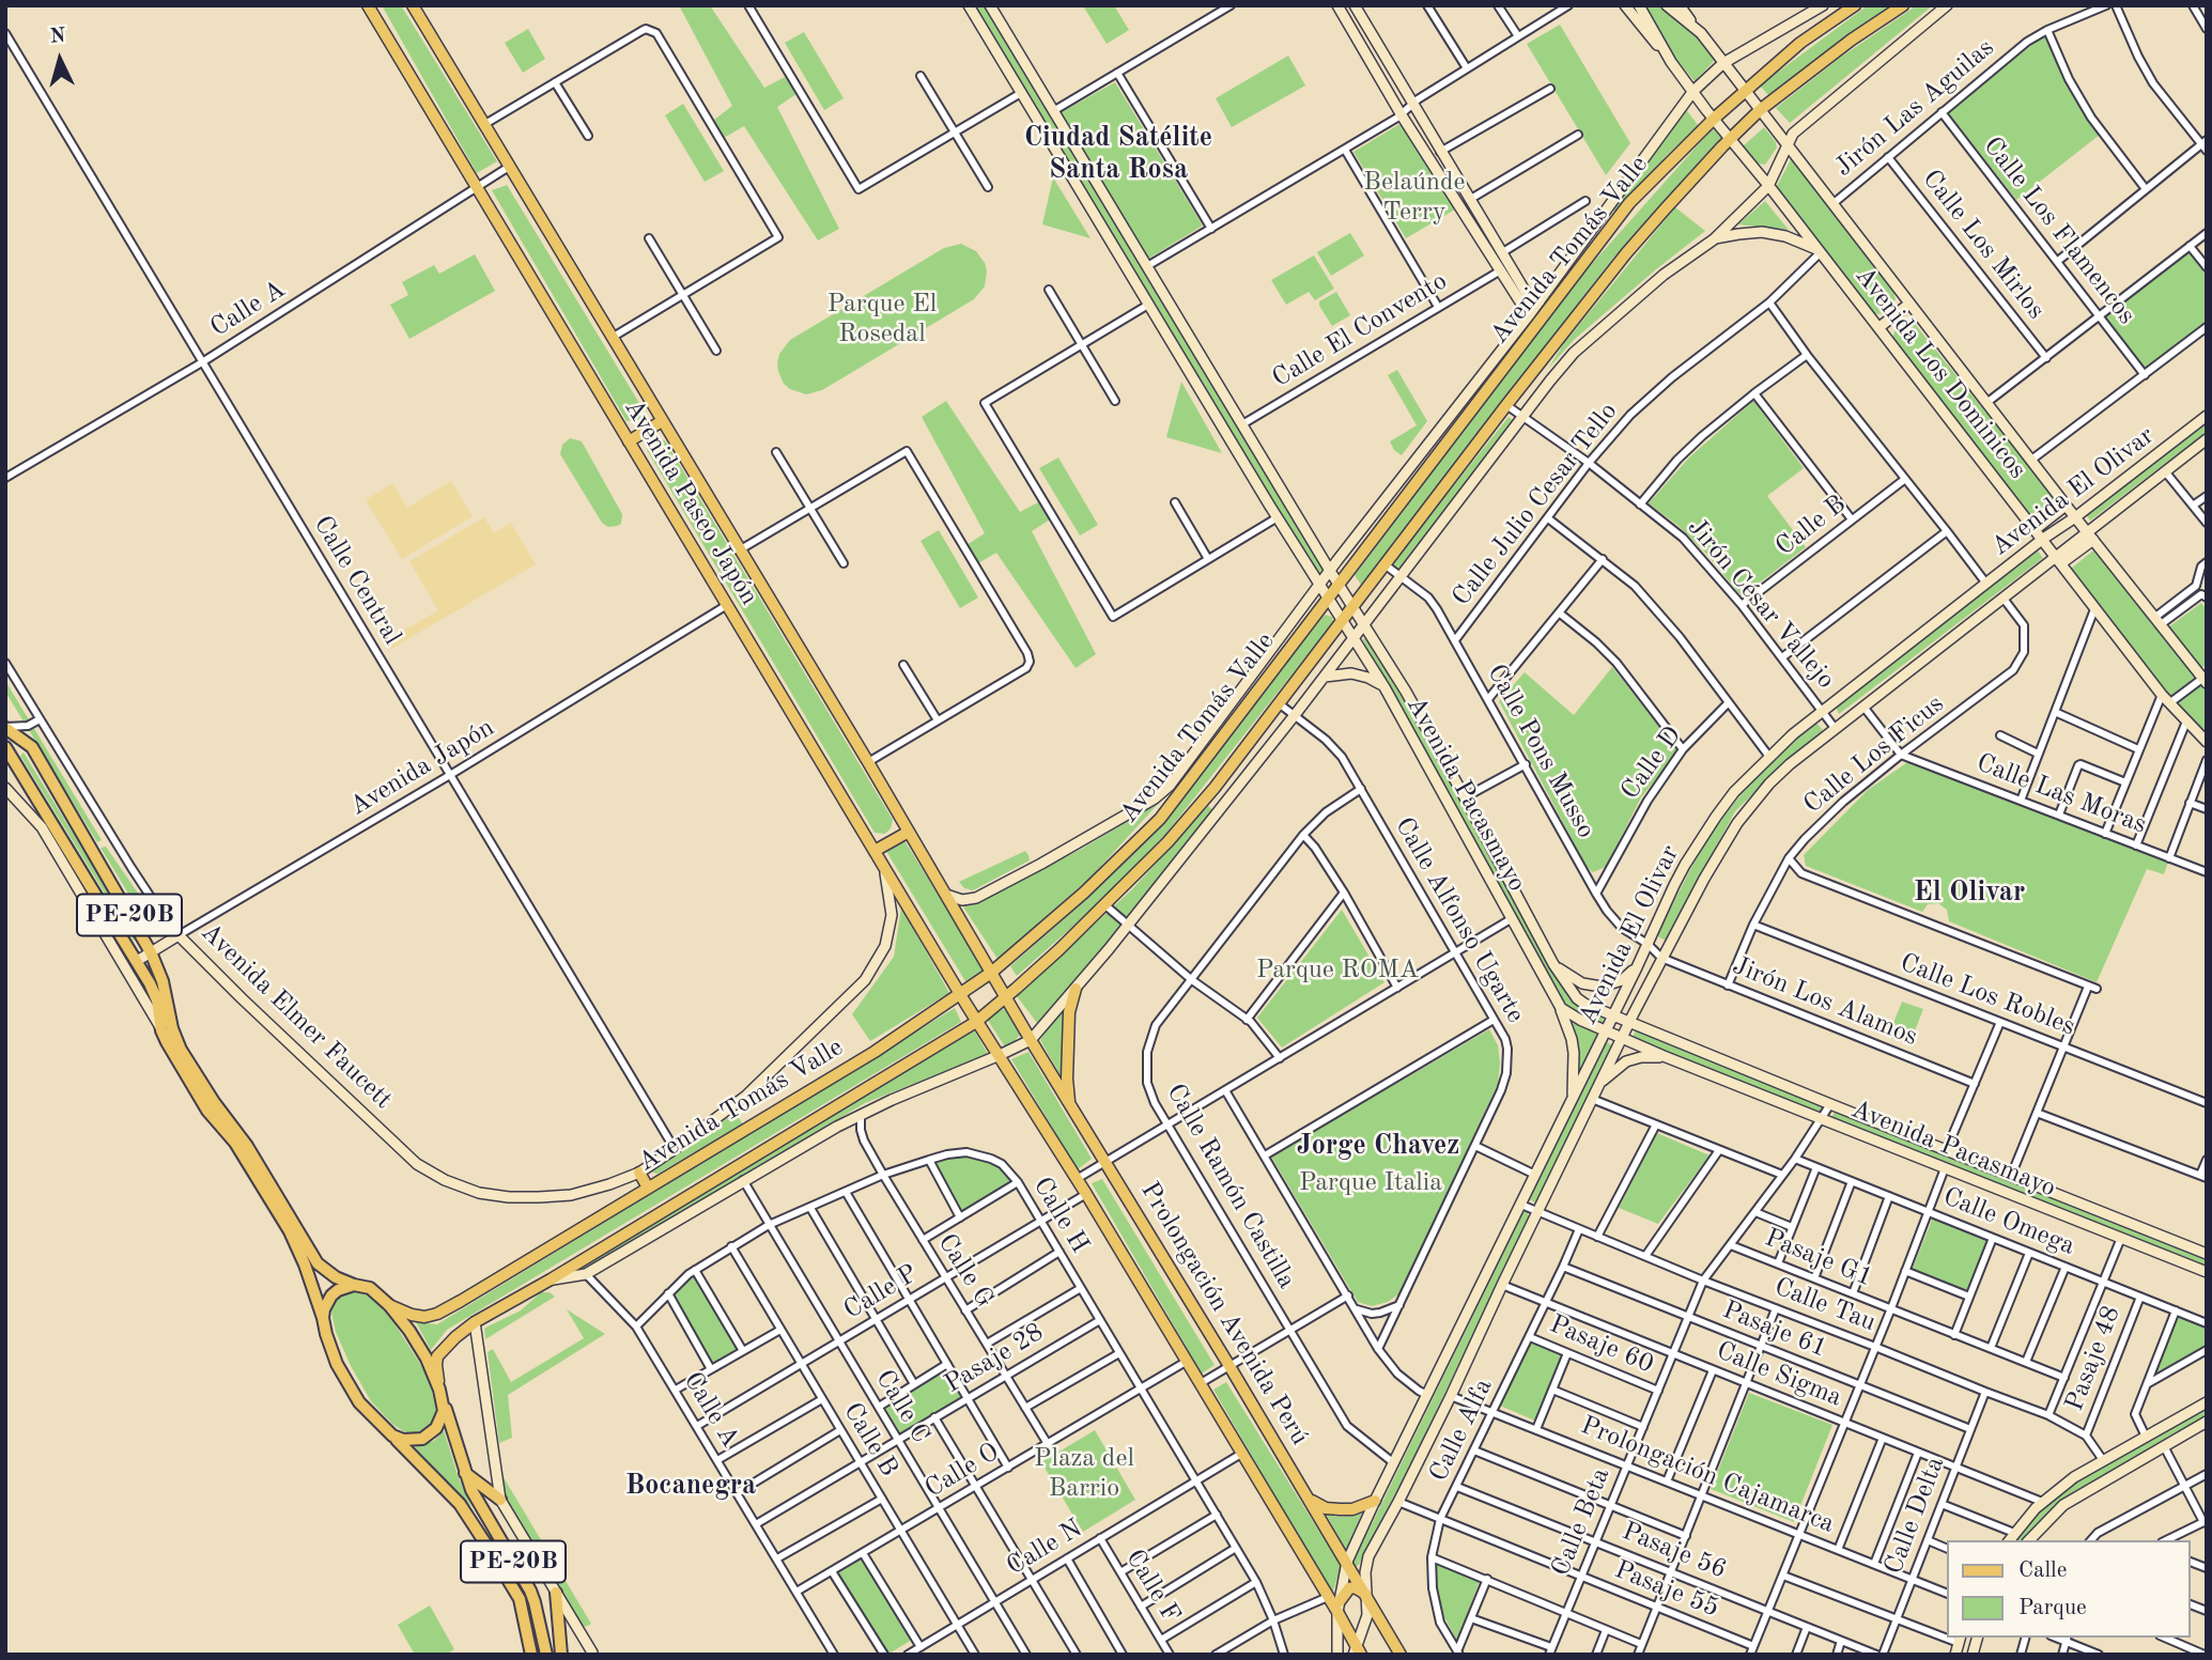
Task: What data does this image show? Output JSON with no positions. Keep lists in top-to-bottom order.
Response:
{
  "streets": {
    "highway": ["PE-20B"],
    "main road": [
      "Avenida Tomás Valle",
      "Avenida Los Dominicos",
      "Avenida El Olivar",
      "Avenida Paseo Japón",
      "Avenida Japón",
      "Avenida Pacasmayo",
      "Avenida Elmer Faucett",
      "Prolongación Avenida Perú"
    ],
    "street": [
      "Jirón Las Aguilas",
      "Calle Los Flamencos",
      "Calle Los Mirlos",
      "Calle A",
      "Calle El Convento",
      "Calle Julio Cesar Tello",
      "Calle B",
      "Calle Central",
      "Jirón César Vallejo",
      "Calle Pons Musso",
      "Calle Los Ficus",
      "Calle D",
      "Calle Las Moras",
      "Calle Alfonso Ugarte",
      "Calle Los Robles",
      "Jirón Los Alamos",
      "Calle Ramón Castilla",
      "Calle H",
      "Calle Omega",
      "Pasaje G1",
      "Calle G",
      "Calle P",
      "Calle Tau",
      "Pasaje 61",
      "Pasaje 60",
      "Pasaje 28",
      "Pasaje 48",
      "Calle Sigma",
      "Calle C",
      "Calle Alfa",
      "Calle O",
      "Prolongación Cajamarca",
      "Calle Delta",
      "Calle Beta",
      "Calle N",
      "Pasaje 56",
      "Calle F",
      "Pasaje 55"
    ]
  },
  "crossings": [
    ["Jirón Las Aguilas", "Calle Los Flamencos"],
    ["Jirón Las Aguilas", "Calle Los Mirlos"],
    ["Jirón Las Aguilas", "Avenida Los Dominicos"],
    ["Avenida Tomás Valle", "Calle A"],
    ["Avenida Tomás Valle", "Avenida Los Dominicos"],
    ["Avenida Tomás Valle", "Avenida Paseo Japón"],
    ["Avenida Tomás Valle", "Calle Central"],
    ["Avenida Tomás Valle", "Jirón César Vallejo"],
    ["Avenida Tomás Valle", "Calle Pons Musso"],
    ["Avenida Tomás Valle", "Avenida Pacasmayo"],
    ["Avenida Tomás Valle", "PE-20B"],
    ["Avenida Tomás Valle", "Calle Alfonso Ugarte"],
    ["Avenida Tomás Valle", "Avenida Elmer Faucett"],
    ["Avenida Tomás Valle", "Calle G"],
    ["Avenida Tomás Valle", "Prolongación Avenida Perú"],
    ["Avenida Tomás Valle", "Calle C"],
    ["Calle A", "Avenida Paseo Japón"],
    ["Calle A", "Calle Central"],
    ["Calle A", "Calle H"],
    ["Calle A", "Calle P"],
    ["Calle A", "Pasaje 28"],
    ["Calle A", "Calle O"],
    ["Calle El Convento", "Avenida Pacasmayo"],
    ["Avenida Los Dominicos", "Avenida El Olivar"],
    ["Avenida Los Dominicos", "Calle Julio Cesar Tello"],
    ["Avenida El Olivar", "Jirón César Vallejo"],
    ["Avenida El Olivar", "Calle Pons Musso"],
    ["Avenida El Olivar", "Calle Los Ficus"],
    ["Avenida El Olivar", "Avenida Pacasmayo"],
    ["Avenida El Olivar", "Jirón Los Alamos"],
    ["Avenida El Olivar", "Calle Ramón Castilla"],
    ["Avenida El Olivar", "Calle Tau"],
    ["Avenida El Olivar", "Prolongación Avenida Perú"],
    ["Avenida El Olivar", "Calle Sigma"],
    ["Avenida El Olivar", "Prolongación Cajamarca"],
    ["Avenida El Olivar", "Pasaje 55"],
    ["Avenida Paseo Japón", "Avenida Japón"],
    ["Avenida Paseo Japón", "Prolongación Avenida Perú"],
    ["Calle Julio Cesar Tello", "Jirón César Vallejo"],
    ["Calle Julio Cesar Tello", "Calle Pons Musso"],
    ["Calle B", "Jirón César Vallejo"],
    ["Calle B", "Calle H"],
    ["Calle B", "Calle P"],
    ["Calle B", "Pasaje 28"],
    ["Calle B", "Calle O"],
    ["Calle B", "Calle N"],
    ["Calle Central", "Avenida Japón"],
    ["Calle Central", "Avenida Elmer Faucett"],
    ["Calle Pons Musso", "Calle D"],
    ["Calle Pons Musso", "Jirón Los Alamos"],
    ["Calle Los Ficus", "Calle Las Moras"],
    ["Calle Los Ficus", "Calle Los Robles"],
    ["Calle Los Ficus", "Jirón Los Alamos"],
    ["Avenida Japón", "PE-20B"],
    ["Avenida Japón", "Avenida Elmer Faucett"],
    ["Avenida Pacasmayo", "Calle Beta"],
    ["Calle Alfonso Ugarte", "Calle Ramón Castilla"],
    ["Calle H", "Calle G"],
    ["Calle H", "Calle P"],
    ["Calle H", "Pasaje 28"],
    ["Calle H", "Calle C"],
    ["Calle H", "Calle O"],
    ["Calle H", "Calle N"],
    ["Calle Omega", "Pasaje 48"],
    ["Calle Omega", "Calle Beta"],
    ["Pasaje G1", "Calle Beta"],
    ["Calle G", "Calle P"],
    ["Calle G", "Pasaje 28"],
    ["Calle G", "Calle O"],
    ["Calle P", "Calle C"],
    ["Calle Tau", "Pasaje 48"],
    ["Calle Tau", "Calle Alfa"],
    ["Calle Tau", "Calle Delta"],
    ["Calle Tau", "Calle Beta"],
    ["Pasaje 61", "Calle Alfa"],
    ["Pasaje 61", "Calle Delta"],
    ["Pasaje 61", "Calle Beta"],
    ["Pasaje 60", "Calle Alfa"],
    ["Pasaje 60", "Calle Beta"],
    ["Pasaje 28", "Calle C"],
    ["Calle Sigma", "Calle Alfa"],
    ["Calle Sigma", "Calle Delta"],
    ["Calle Sigma", "Calle Beta"],
    ["Calle C", "Calle O"],
    ["Calle C", "Calle N"],
    ["Calle Alfa", "Prolongación Cajamarca"],
    ["Calle Alfa", "Pasaje 56"],
    ["Calle Alfa", "Pasaje 55"],
    ["Prolongación Cajamarca", "Calle Delta"],
    ["Prolongación Cajamarca", "Calle Beta"],
    ["Calle Beta", "Pasaje 56"],
    ["Calle Beta", "Pasaje 55"],
    ["Calle N", "Calle F"]
  ],
  "districts": [
    "Ciudad Satélite Santa Rosa",
    "El Olivar",
    "Jorge Chavez",
    "Bocanegra"
  ],
  "parks": [
    "Belaúnde Terry",
    "Parque El Rosedal",
    "Parque ROMA",
    "Parque Italia",
    "Plaza del Barrio"
  ],
  "legend": ["Calle", "Parque"],
  "north": "top"
}
